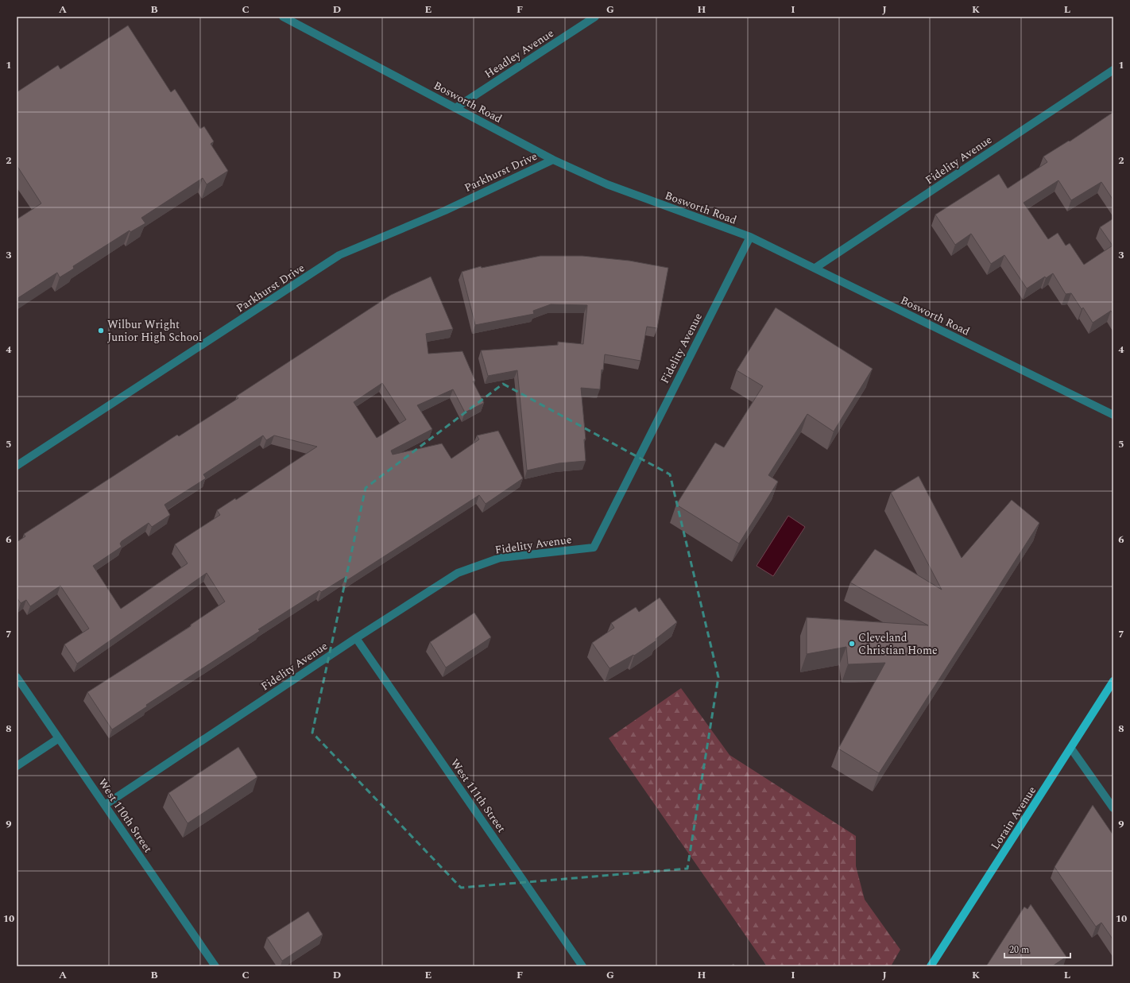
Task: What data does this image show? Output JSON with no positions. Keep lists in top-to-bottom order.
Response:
{
  "streets": {
    "main road": ["Lorain Avenue"],
    "street": [
      "Headley Avenue",
      "Bosworth Road",
      "Fidelity Avenue",
      "Parkhurst Drive",
      "West 111th Street",
      "West 110th Street"
    ]
  },
  "crossings": [
    ["Headley Avenue", "Bosworth Road"],
    ["Bosworth Road", "Fidelity Avenue"],
    ["Bosworth Road", "Parkhurst Drive"],
    ["Fidelity Avenue", "West 111th Street"],
    ["Fidelity Avenue", "West 110th Street"]
  ],
  "places": ["Wilbur Wright Junior High School", "Cleveland Christian Home"],
  "scale_bar": "20 m",
  "grid": {
    "columns": [
      "A",
      "B",
      "C",
      "D",
      "E",
      "F",
      "G",
      "H",
      "I",
      "J",
      "K",
      "L"
    ],
    "rows": [
      "1",
      "2",
      "3",
      "4",
      "5",
      "6",
      "7",
      "8",
      "9",
      "10"
    ]
  }
}
